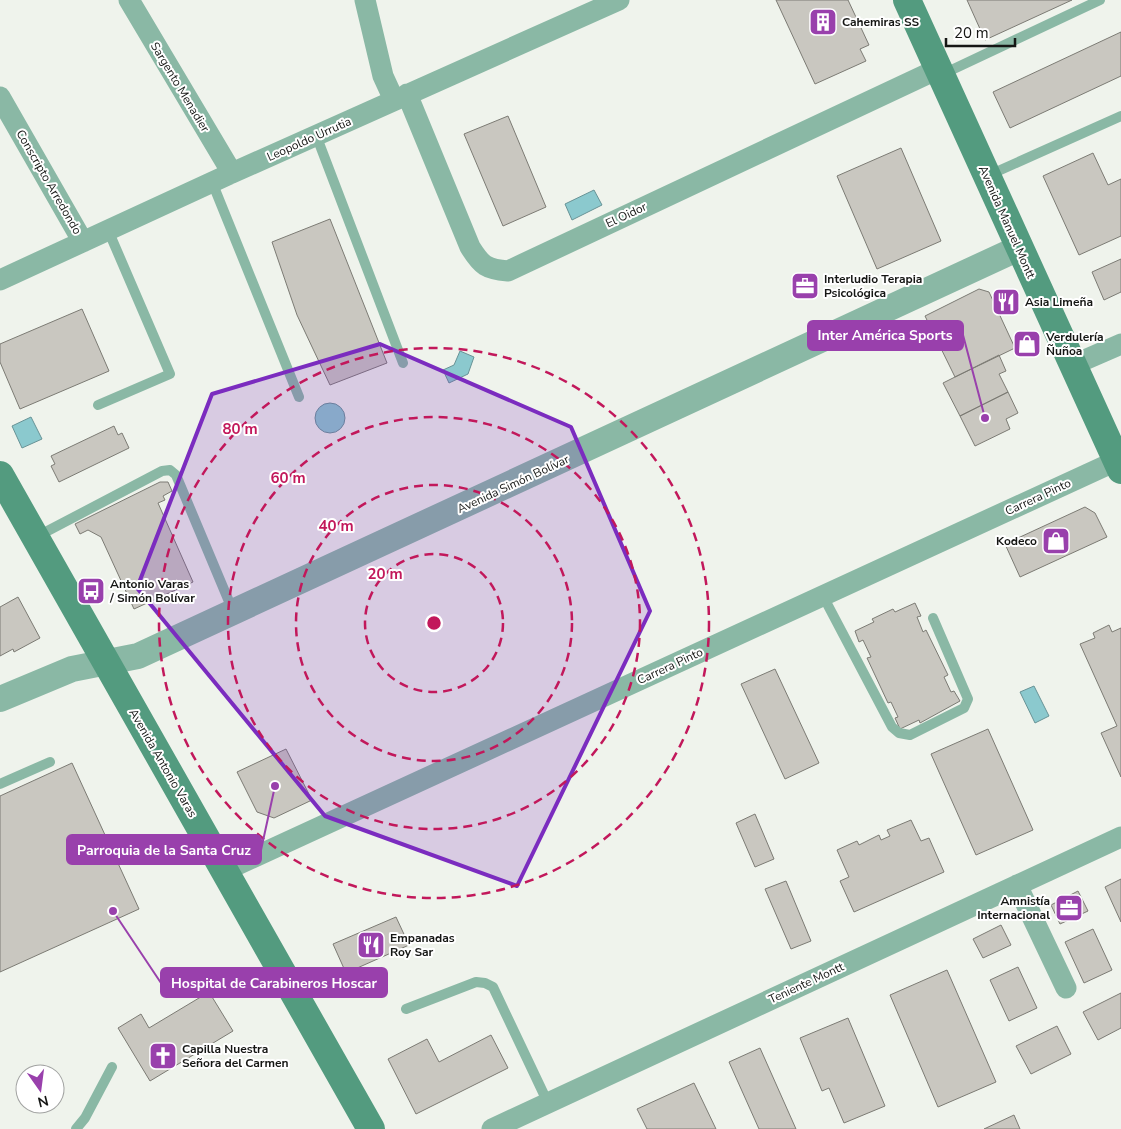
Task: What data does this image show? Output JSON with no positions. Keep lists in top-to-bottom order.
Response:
{
  "streets": {
    "main road": ["Avenida Manuel Montt", "Avenida Antonio Varas"],
    "street": [
      "Sargento Menadier",
      "Leopoldo Urrutia",
      "Conscripto Arredondo",
      "El Oidor",
      "Avenida Simón Bolívar",
      "Carrera Pinto",
      "Teniente Montt"
    ]
  },
  "crossings": [
    ["Sargento Menadier", "Leopoldo Urrutia"],
    ["Leopoldo Urrutia", "Conscripto Arredondo"],
    ["Leopoldo Urrutia", "El Oidor"],
    ["El Oidor", "Avenida Manuel Montt"],
    ["Avenida Manuel Montt", "Avenida Simón Bolívar"],
    ["Avenida Manuel Montt", "Carrera Pinto"],
    ["Avenida Simón Bolívar", "Avenida Antonio Varas"],
    ["Carrera Pinto", "Avenida Antonio Varas"]
  ],
  "places": {
    "building": ["Cahemiras SS"],
    "office": ["Interludio Terapia Psicológica", "Amnistía Internacional"],
    "restaurant": ["Asia Limeña", "Empanadas Roy Sar"],
    "shop": ["Verdulería Ñuñoa", "Kodeco"],
    "other": ["Inter América Sports", "Parroquia de la Santa Cruz", "Hospital de Carabineros Hoscar"],
    "bus stop": ["Antonio Varas / Simón Bolívar"],
    "church": ["Capilla Nuestra Señora del Carmen"]
  },
  "scale_bar": "20 m",
  "north": "bottom",
  "rings": [
    "80 m",
    "60 m",
    "40 m",
    "20 m"
  ]
}
